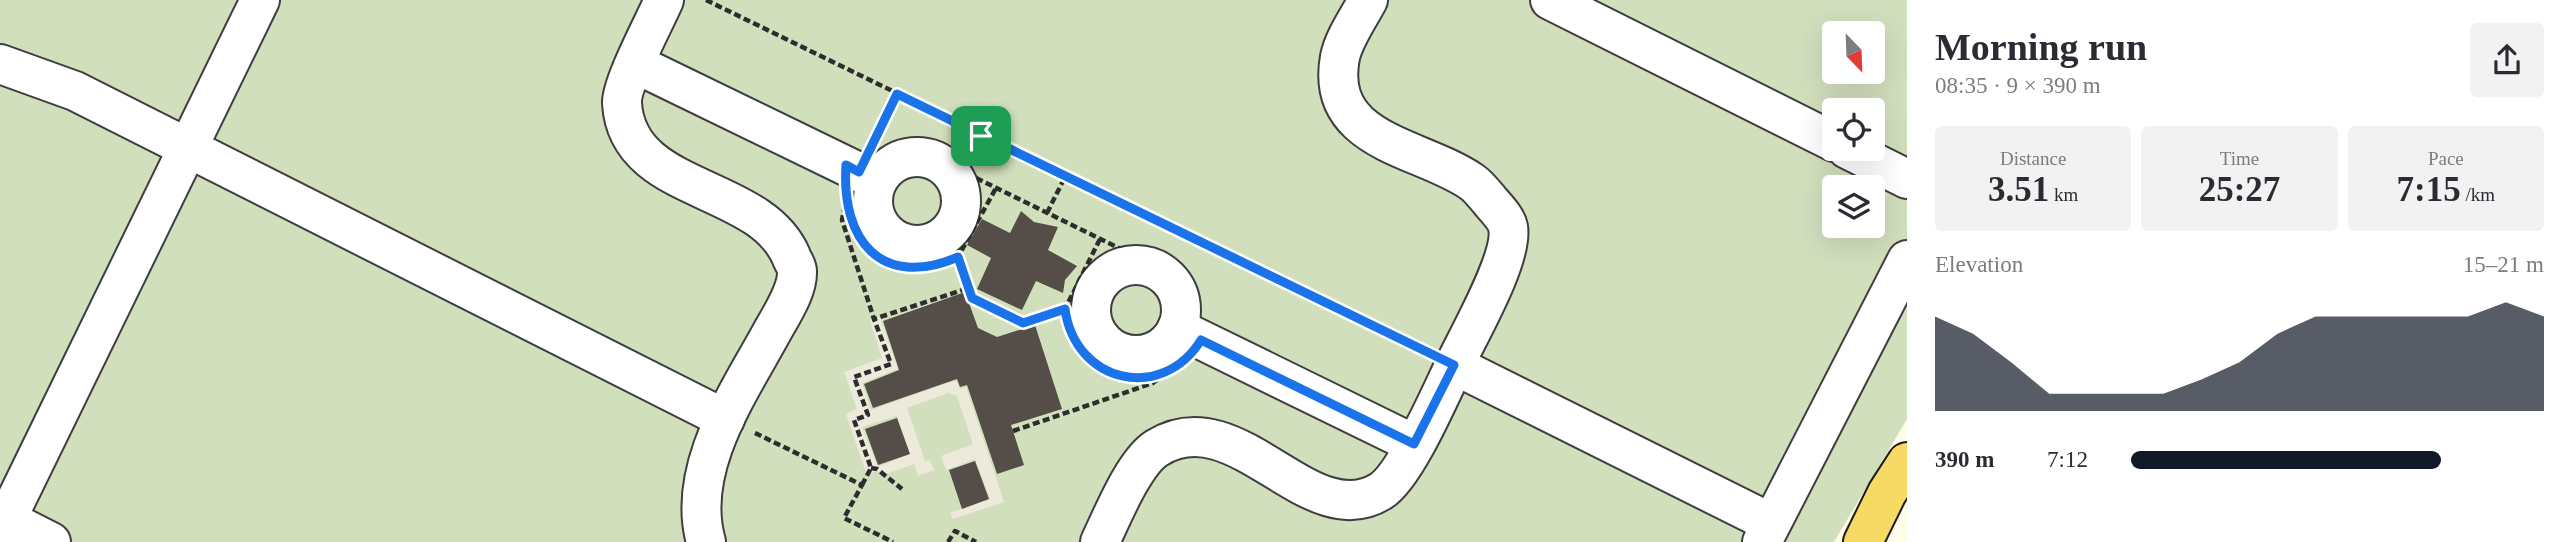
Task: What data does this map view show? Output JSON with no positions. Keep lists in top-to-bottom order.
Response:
{
  "north": "bottom right",
  "page": {
    "heading": ["Morning run", "08:35 · 9 × 390 m"],
    "stats": [
      ["Distance", "3.51 km"],
      ["Time", "25:27"],
      ["Pace", "7:15 /km"]
    ],
    "chart": ["Elevation", "15–21 m"],
    "list": [
      {
        "name": "390 m",
        "note": "7:12"
      }
    ]
  }
}
